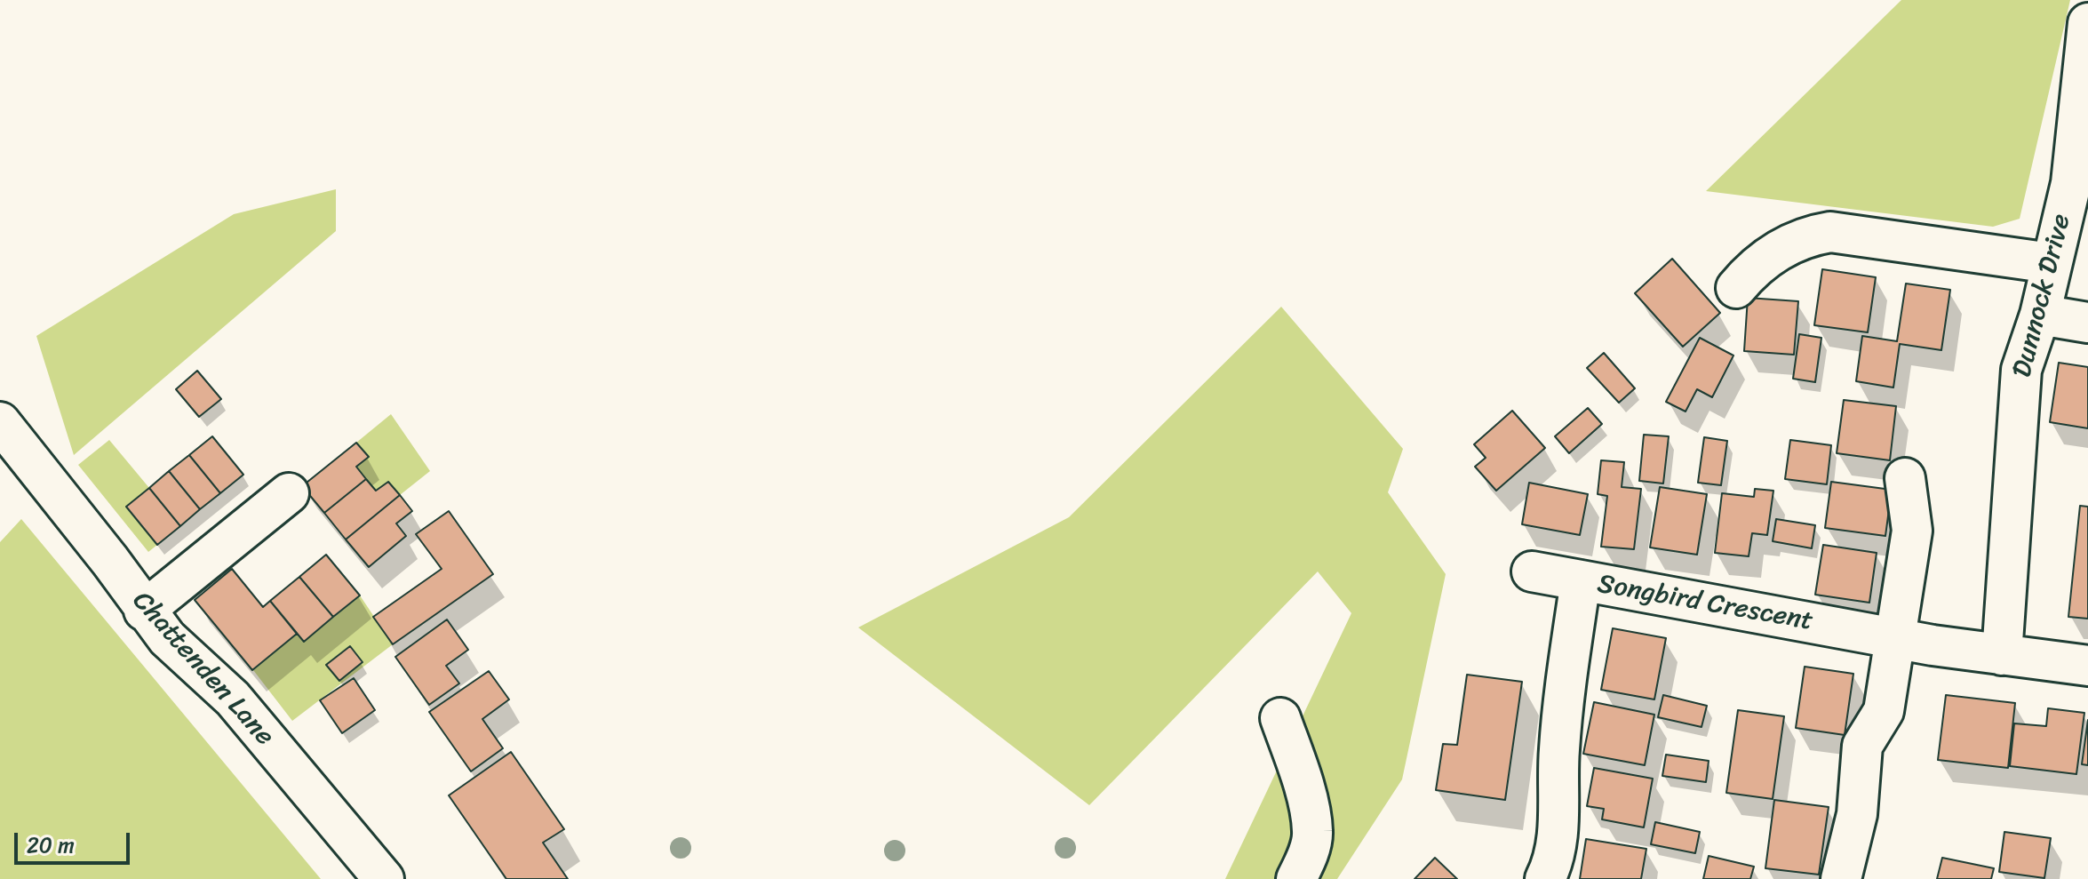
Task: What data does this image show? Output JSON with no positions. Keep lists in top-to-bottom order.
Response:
{
  "streets": {
    "street": ["Dunnock Drive", "Songbird Crescent", "Chattenden Lane"]
  },
  "crossings": [
    ["Dunnock Drive", "Songbird Crescent"]
  ],
  "scale_bar": "20 m"
}
